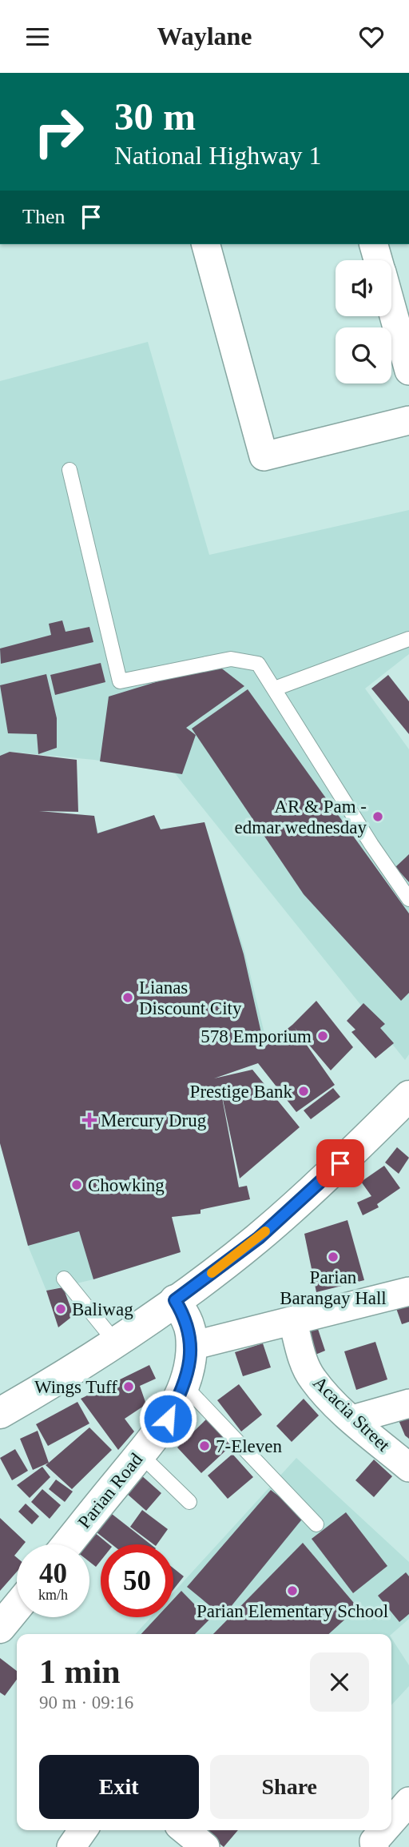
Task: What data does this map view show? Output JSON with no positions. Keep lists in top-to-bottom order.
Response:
{
  "streets": {
    "main road": ["Parian Road"],
    "street": ["Acacia Street"]
  },
  "places": {
    "other": [
      "AR & Pam - edmar wednesday",
      "Lianas Discount City",
      "578 Emporium",
      "Prestige Bank",
      "Chowking",
      "Parian Barangay Hall",
      "Baliwag",
      "Wings Tuff",
      "7-Eleven",
      "Parian Elementary School"
    ],
    "health": ["Mercury Drug"]
  },
  "page": {
    "header": "Waylane",
    "turn": ["30 m", "National Highway 1"],
    "then": "Then",
    "speed": "40 km/h",
    "limit": "50",
    "heading": ["1 min", "90 m · 09:16"],
    "buttons": ["Exit", "Share"]
  }
}
